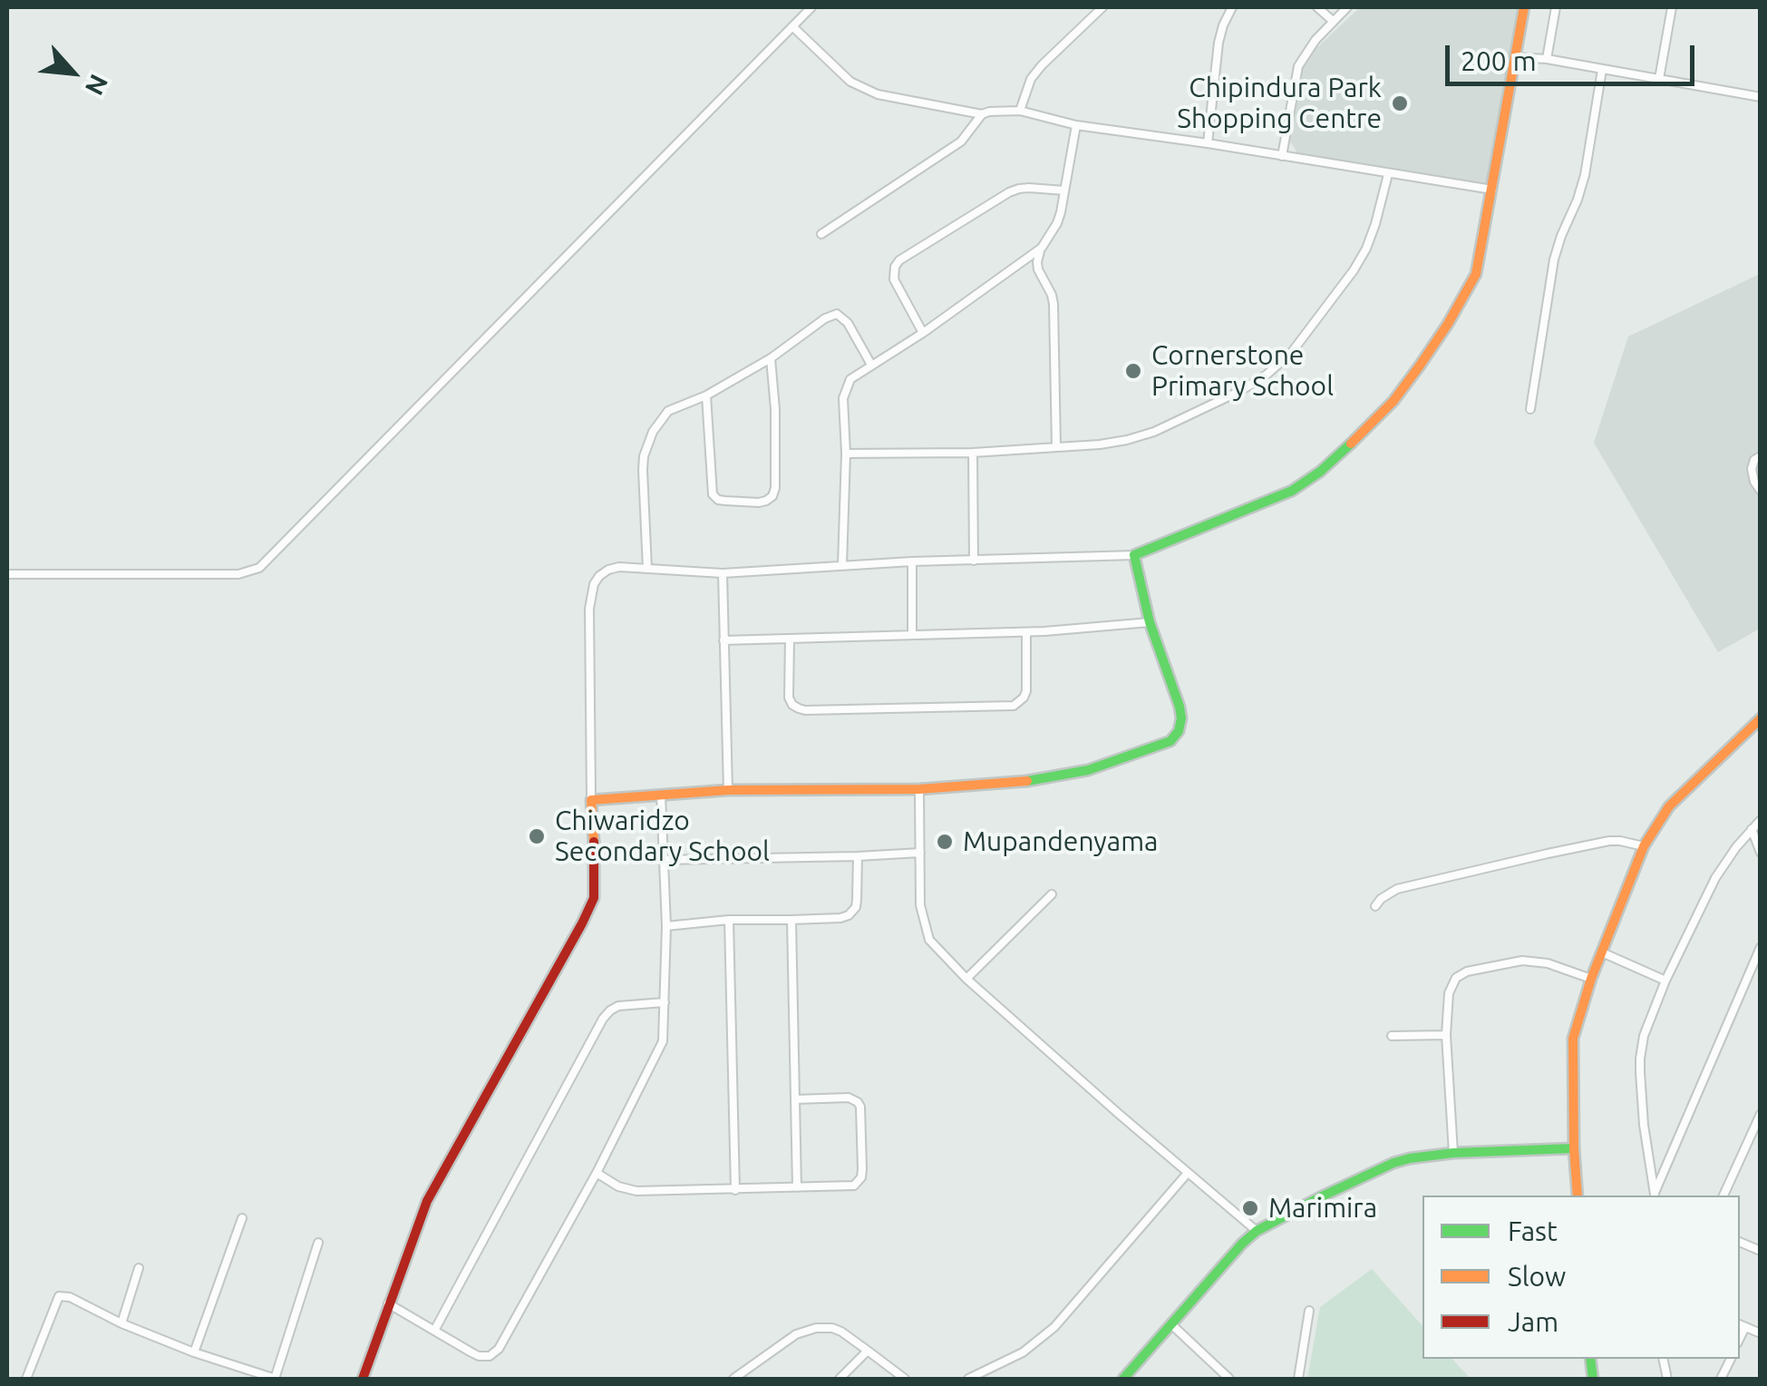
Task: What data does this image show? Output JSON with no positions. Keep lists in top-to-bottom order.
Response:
{
  "places": [
    "Chipindura Park Shopping Centre",
    "Cornerstone Primary School",
    "Chiwaridzo Secondary School",
    "Mupandenyama",
    "Marimira"
  ],
  "legend": ["Fast", "Slow", "Jam"],
  "scale_bar": "200 m",
  "north": "bottom right"
}
